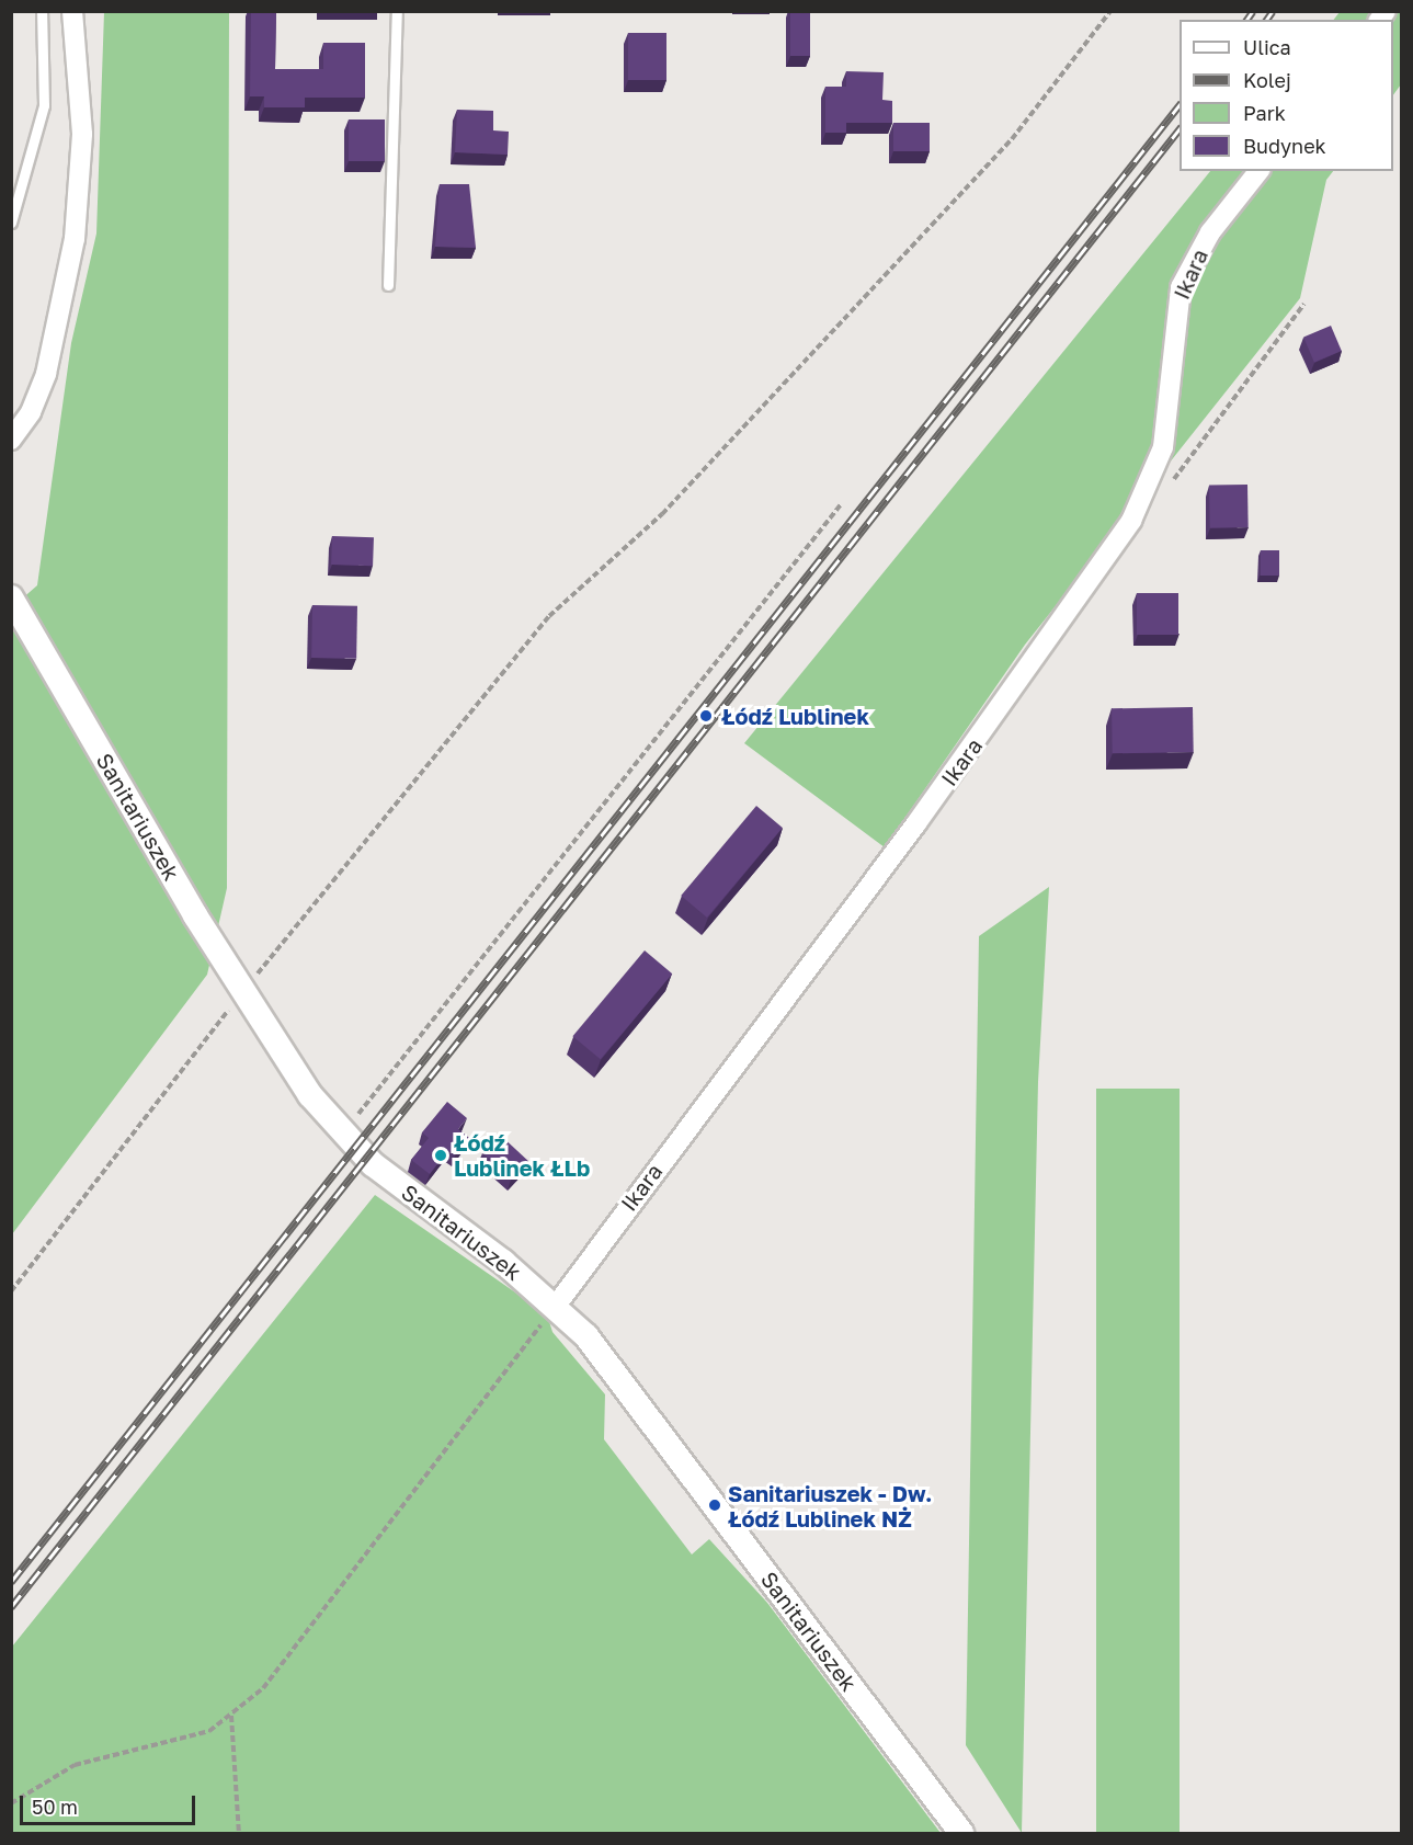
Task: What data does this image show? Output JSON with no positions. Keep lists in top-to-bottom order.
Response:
{
  "streets": {
    "street": ["Ikara", "Sanitariuszek"]
  },
  "crossings": [
    ["Ikara", "Sanitariuszek"]
  ],
  "places": ["Łódź Lublinek", "Łódź Lublinek ŁLb", "Sanitariuszek - Dw. Łódź Lublinek NŻ"],
  "legend": [
    "Ulica",
    "Kolej",
    "Park",
    "Budynek"
  ],
  "scale_bar": "50 m"
}
